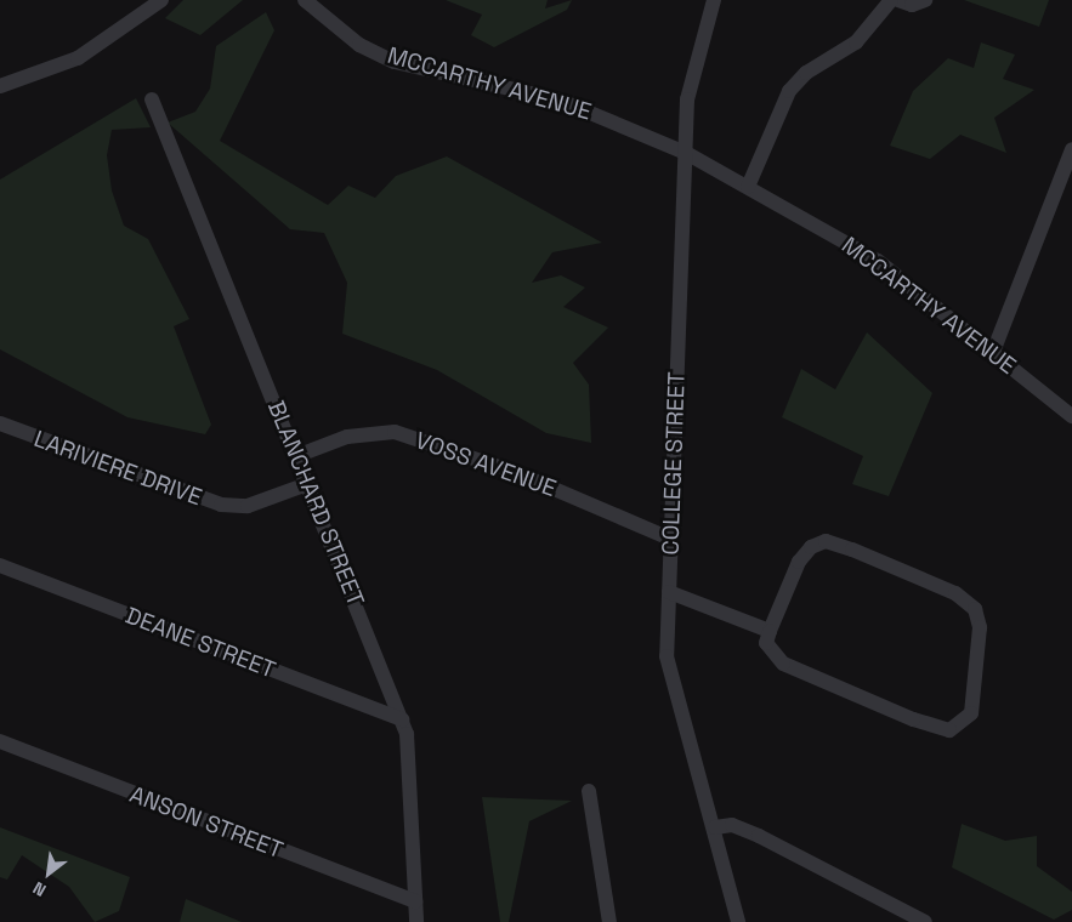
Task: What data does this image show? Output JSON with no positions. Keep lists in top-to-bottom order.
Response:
{
  "streets": {
    "street": [
      "MCCARTHY AVENUE",
      "COLLEGE STREET",
      "VOSS AVENUE",
      "LARIVIERE DRIVE",
      "BLANCHARD STREET",
      "DEANE STREET",
      "ANSON STREET"
    ]
  },
  "crossings": [
    ["MCCARTHY AVENUE", "COLLEGE STREET"],
    ["COLLEGE STREET", "VOSS AVENUE"],
    ["VOSS AVENUE", "BLANCHARD STREET"],
    ["LARIVIERE DRIVE", "BLANCHARD STREET"],
    ["BLANCHARD STREET", "DEANE STREET"],
    ["BLANCHARD STREET", "ANSON STREET"]
  ],
  "north": "bottom left"
}
